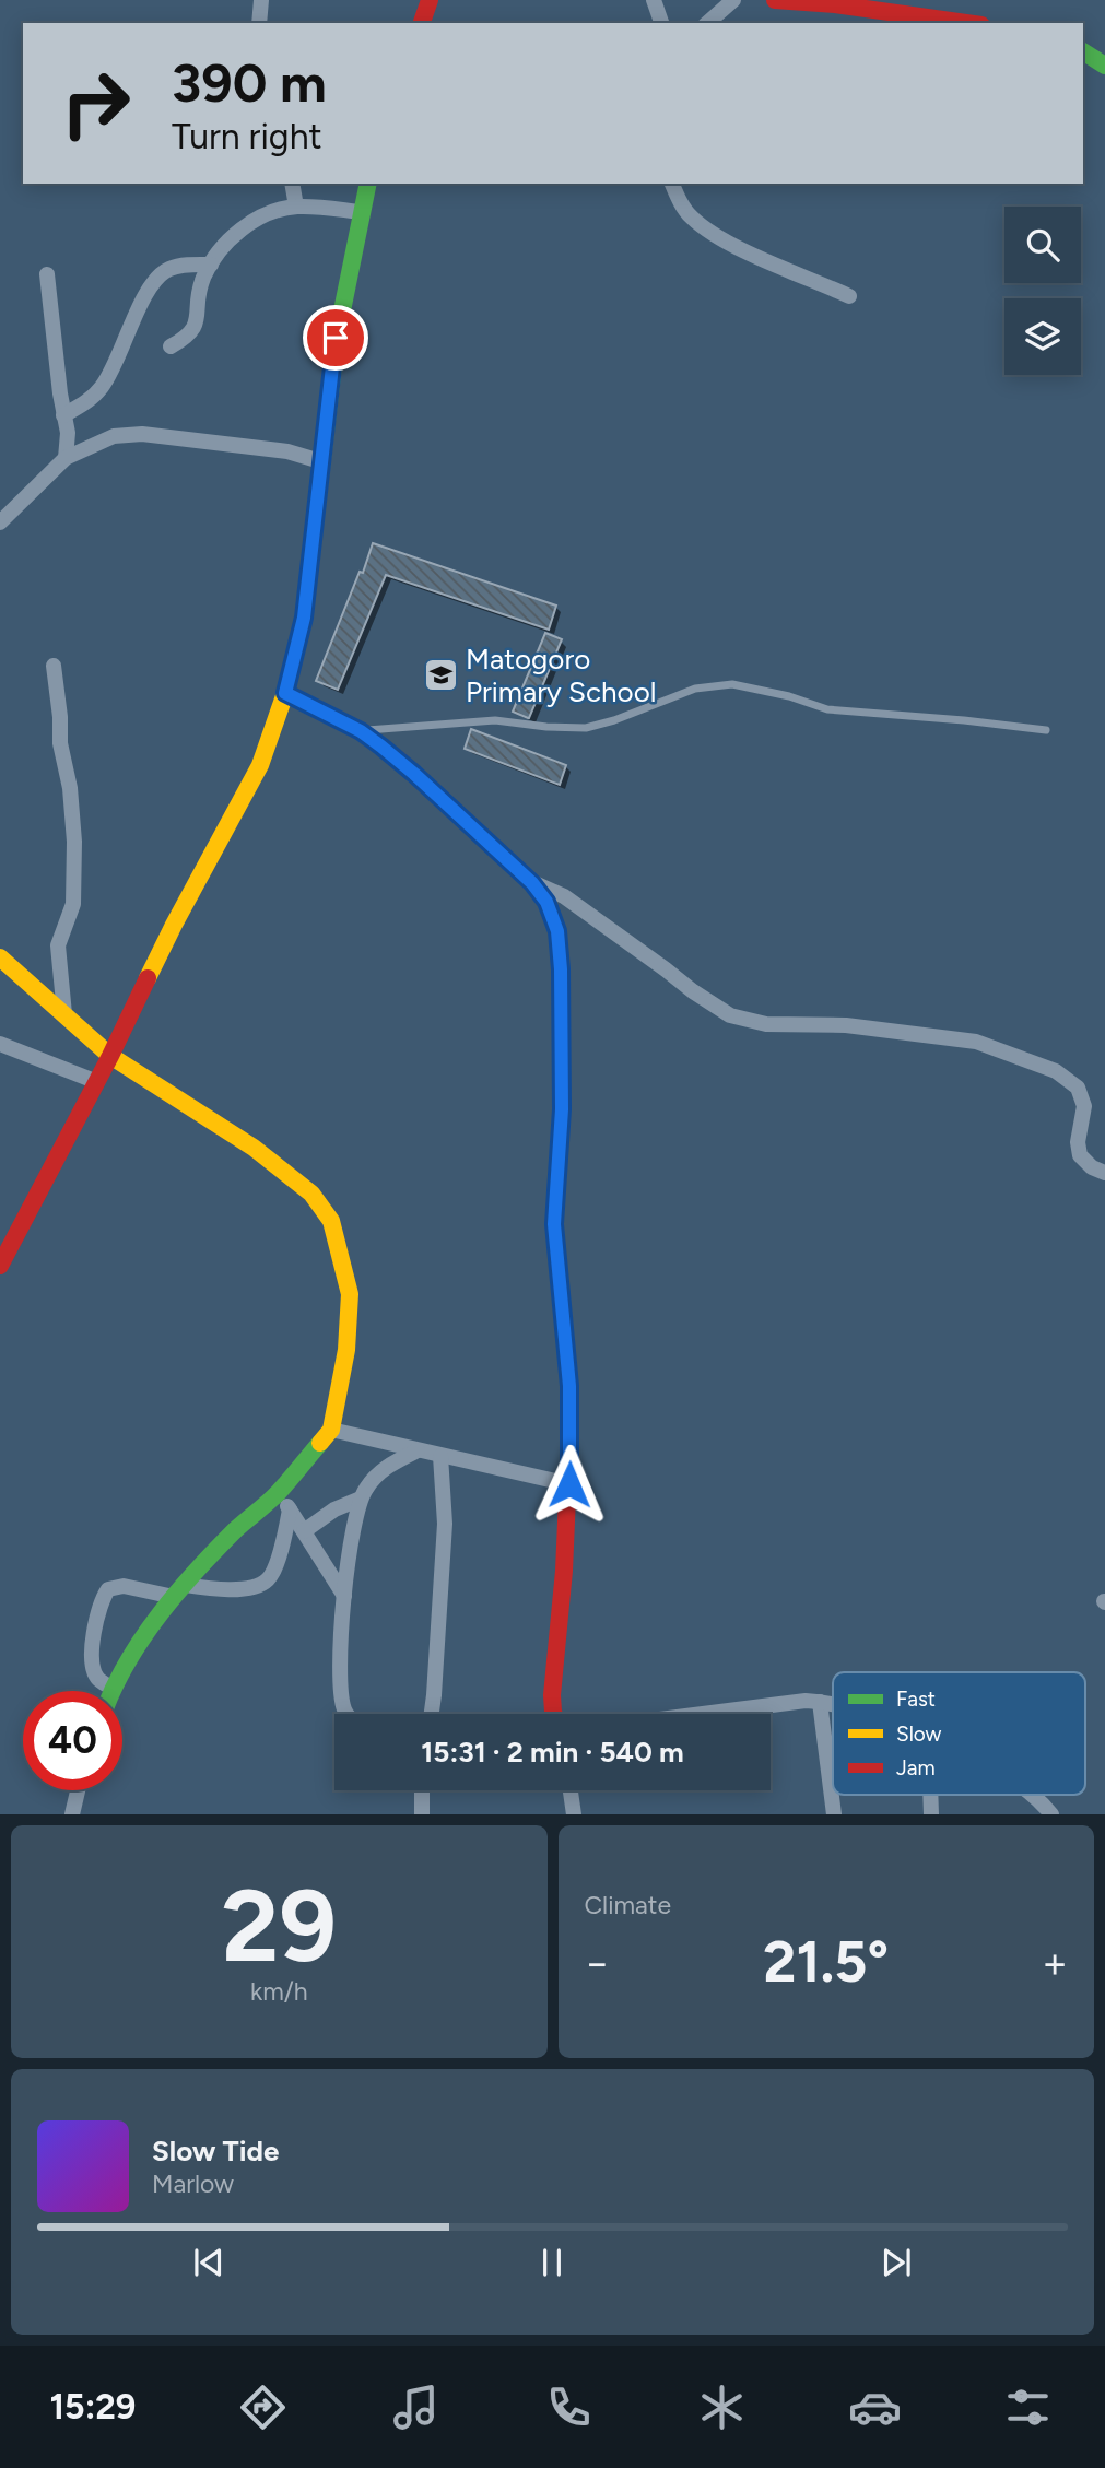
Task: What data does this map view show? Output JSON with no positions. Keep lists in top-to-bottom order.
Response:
{
  "places": {
    "school or university": ["Matogoro Primary School"]
  },
  "legend": ["Fast", "Slow", "Jam"],
  "page": {
    "turn": ["390 m", "Turn right"],
    "limit": "40",
    "trip": "15:31 · 2 min · 540 m",
    "tile": [
      ["29", "km/h"],
      "Climate"
    ],
    "heat": ["−", "21.5°", "+"],
    "song": ["Slow Tide", "Marlow"],
    "tabs": "15:29"
  }
}
